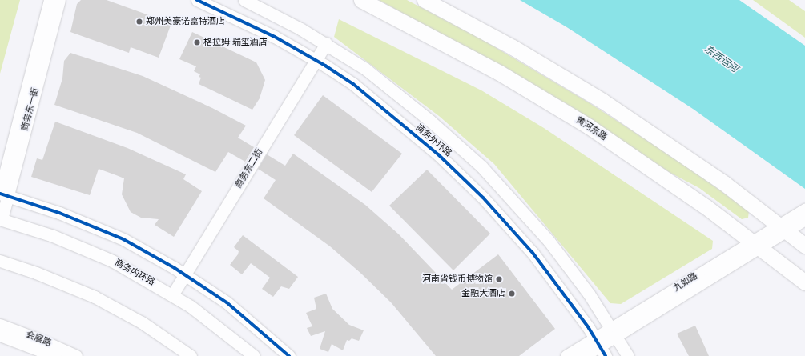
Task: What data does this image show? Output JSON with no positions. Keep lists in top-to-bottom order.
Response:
{
  "streets": {
    "main road": ["黄河东路"],
    "street": [
      "商务东一街",
      "商务外环路",
      "商务东二街",
      "商务内环路",
      "九如路",
      "会展路"
    ]
  },
  "crossings": [
    ["商务东一街", "商务内环路"],
    ["黄河东路", "九如路"],
    ["商务外环路", "商务东二街"],
    ["商务外环路", "九如路"],
    ["商务东二街", "商务内环路"]
  ],
  "water": ["东西运河"],
  "places": [
    "郑州美豪诺富特酒店",
    "格拉姆·瑞玺酒店",
    "河南省钱币博物馆",
    "金融大酒店"
  ]
}
